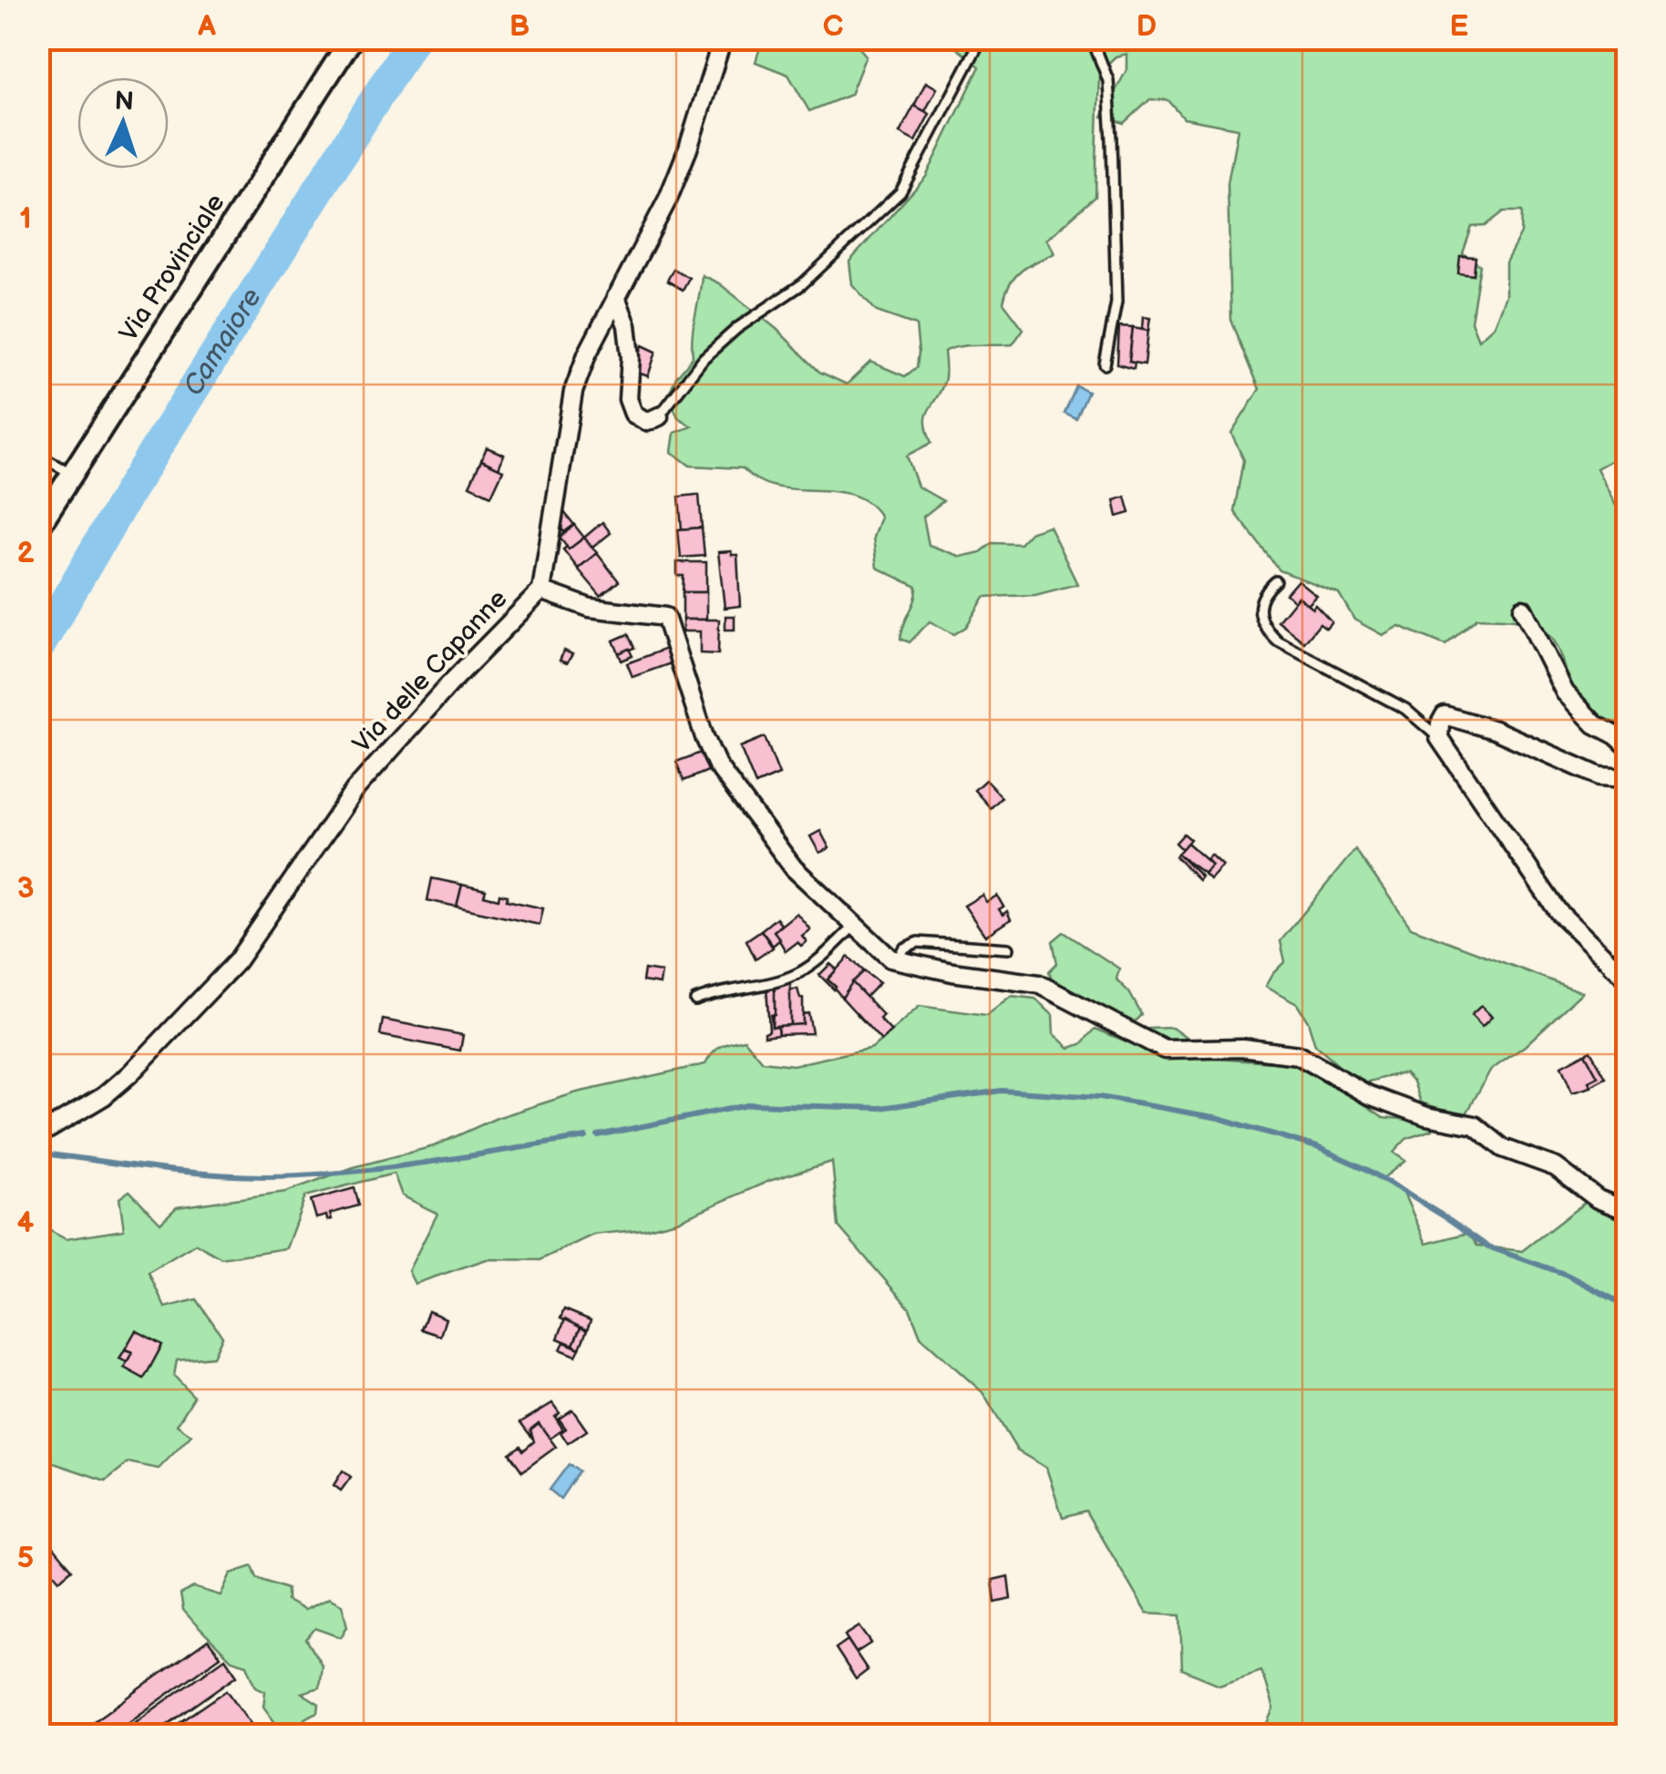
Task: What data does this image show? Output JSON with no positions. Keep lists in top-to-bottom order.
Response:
{
  "streets": {
    "main road": ["Via Provinciale"],
    "street": ["Via delle Capanne"]
  },
  "water": ["Camaiore"],
  "north": "top",
  "grid": {
    "columns": [
      "A",
      "B",
      "C",
      "D",
      "E"
    ],
    "rows": [
      "1",
      "2",
      "3",
      "4",
      "5"
    ]
  }
}
